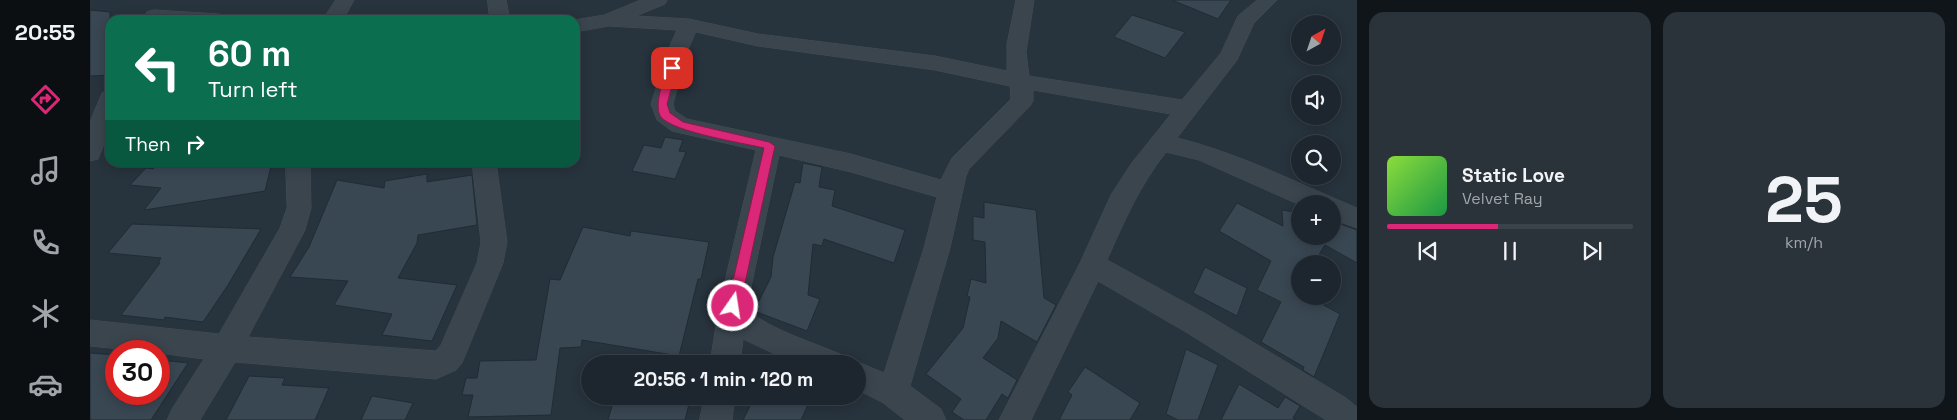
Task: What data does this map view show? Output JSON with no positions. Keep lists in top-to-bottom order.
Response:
{
  "north": "top right",
  "page": {
    "tabs": "20:55",
    "tile": ["25", "km/h"],
    "map_buttons": ["+", "−"],
    "turn": ["60 m", "Turn left"],
    "then": "Then",
    "song": ["Static Love", "Velvet Ray"],
    "limit": "30",
    "trip": "20:56 · 1 min · 120 m"
  }
}
